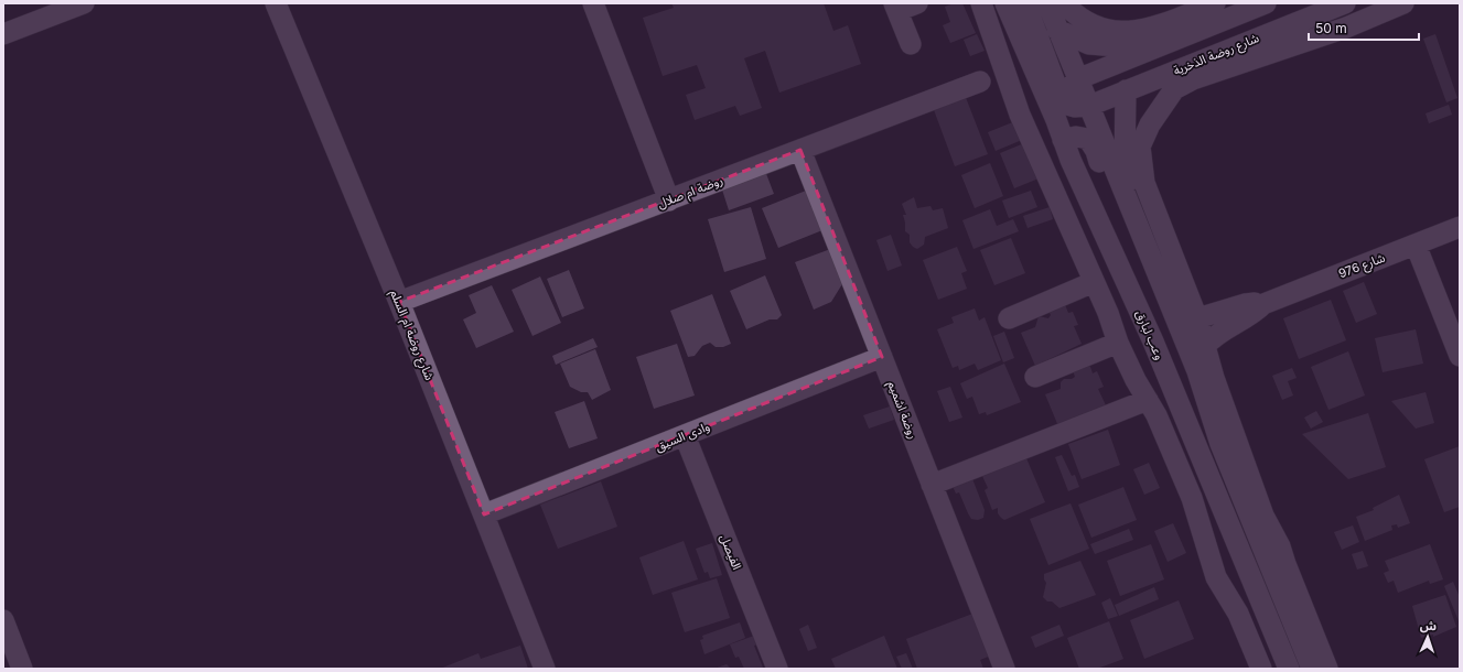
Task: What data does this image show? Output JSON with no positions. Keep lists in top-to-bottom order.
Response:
{
  "streets": {
    "street": [
      "شارع روضة الذخرية",
      "روضة ام صلال",
      "شارع 976",
      "شارع روضة ام السلم",
      "وعب لبارق",
      "روضة اشميم",
      "وادى السيق",
      "الفيصل"
    ]
  },
  "crossings": [
    ["روضة ام صلال", "شارع روضة ام السلم"],
    ["روضة ام صلال", "روضة اشميم"],
    ["شارع روضة ام السلم", "وادى السيق"],
    ["روضة اشميم", "وادى السيق"],
    ["وادى السيق", "الفيصل"]
  ],
  "scale_bar": "50 m",
  "north": "top"
}
